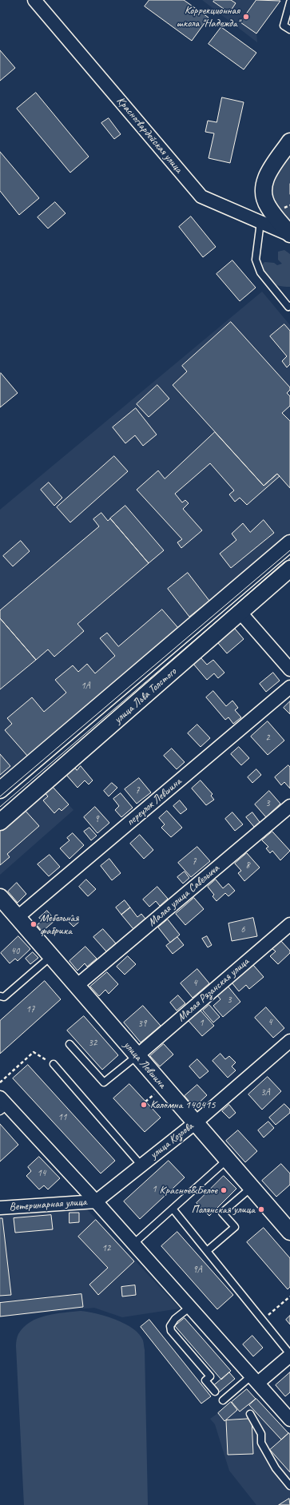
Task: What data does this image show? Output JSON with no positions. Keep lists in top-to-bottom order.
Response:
{
  "streets": {
    "street": [
      "Красногвардейская улица",
      "улица Льва Толстого",
      "переулок Левшина",
      "Малая улица Савельича",
      "Малая Рязанская улица",
      "улица Левшина",
      "улица Козлова",
      "Ветеринарная улица"
    ]
  },
  "crossings": [
    ["переулок Левшина", "улица Левшина"],
    ["Малая улица Савельича", "улица Левшина"],
    ["Малая Рязанская улица", "улица Левшина"],
    ["улица Левшина", "улица Козлова"],
    ["улица Козлова", "Ветеринарная улица"]
  ],
  "places": [
    "Коррекционная школа \"Надежда\"",
    "Мебельная фабрика",
    "Коломна 140415",
    "Красное&Белое",
    "Полянская улица"
  ],
  "house_numbers": [
    "1А",
    "2",
    "7",
    "3",
    "9",
    "7",
    "8",
    "6",
    "40",
    "4",
    "3",
    "17",
    "4",
    "1",
    "39",
    "32",
    "3А",
    "11",
    "14",
    "1",
    "12",
    "9А"
  ]
}
